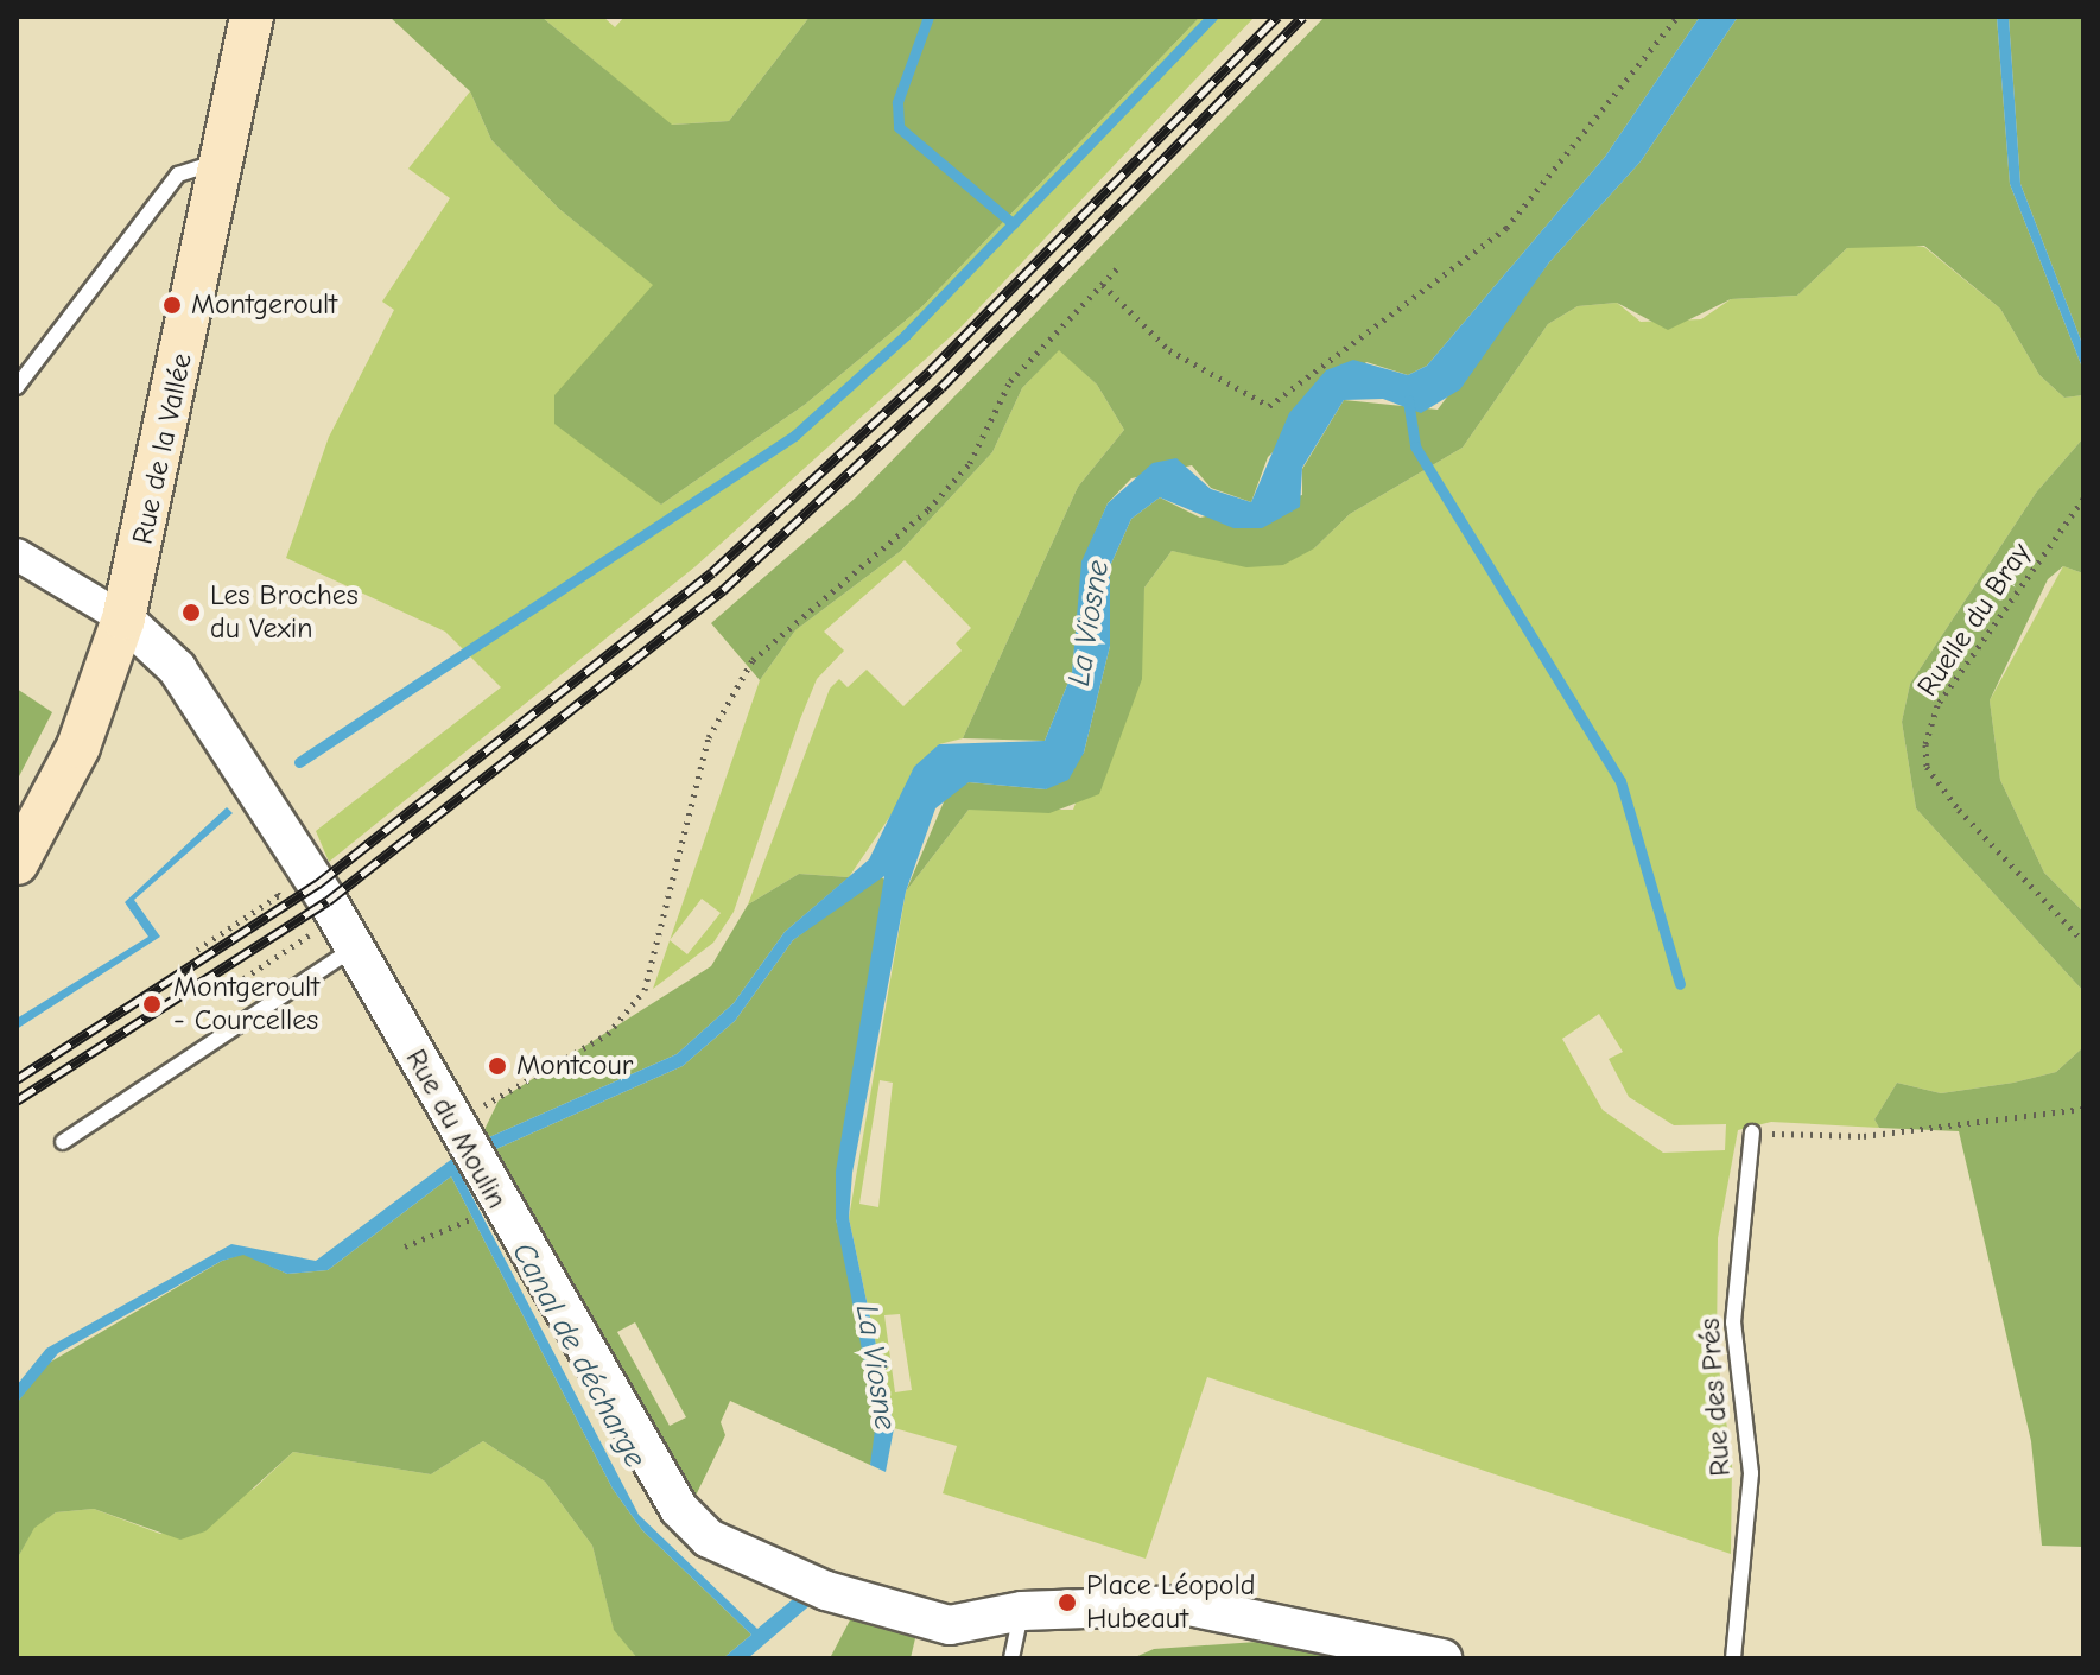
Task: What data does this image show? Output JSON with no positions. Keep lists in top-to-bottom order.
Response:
{
  "streets": {
    "main road": ["Rue de la Vallée"],
    "street": ["Rue du Moulin"],
    "lane": ["Rue des Prés"],
    "path": ["Ruelle du Bray"]
  },
  "crossings": [
    ["Rue de la Vallée", "Rue du Moulin"]
  ],
  "water": ["La Viosne", "Canal de décharge"],
  "places": [
    "Montgeroult",
    "Les Broches du Vexin",
    "Montgeroult - Courcelles",
    "Montcour",
    "Place Léopold Hubeaut"
  ]
}
